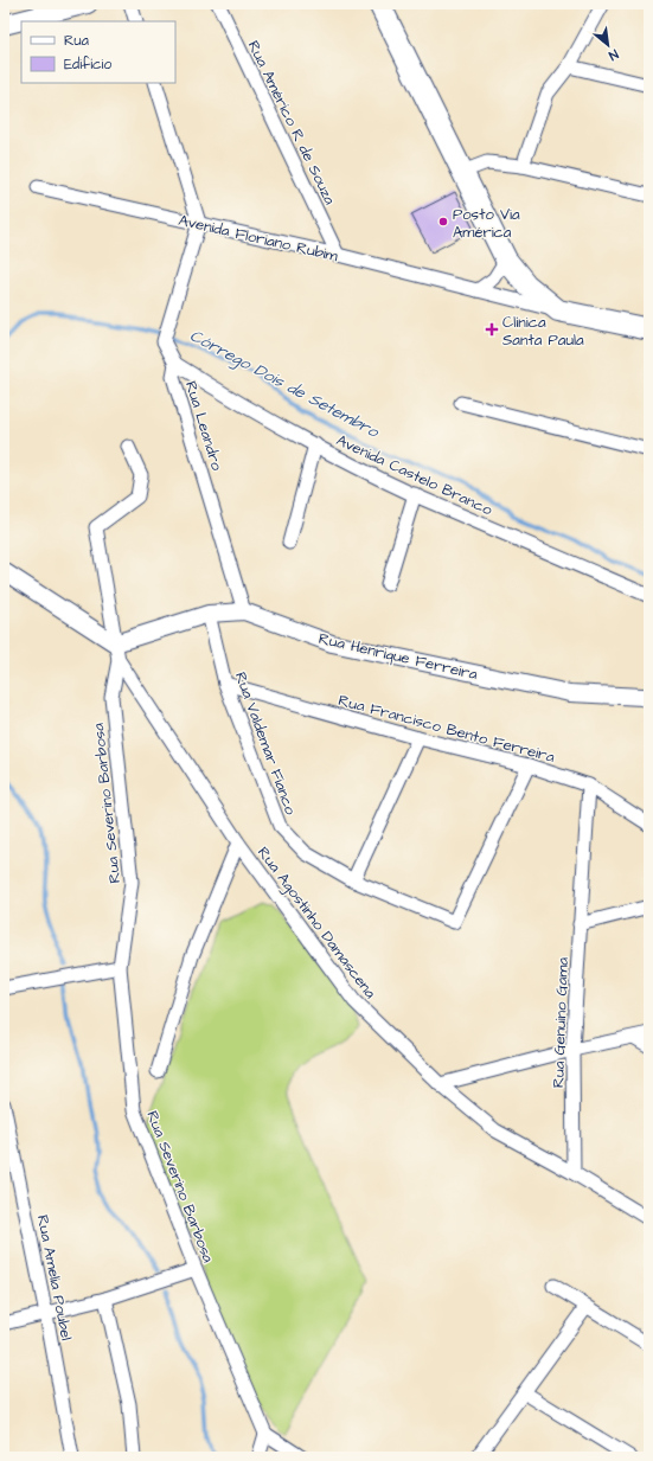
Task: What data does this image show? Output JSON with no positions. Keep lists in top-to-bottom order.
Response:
{
  "streets": {
    "main road": ["Avenida Floriano Rubim"],
    "street": [
      "Rua Américo R de Souza",
      "Rua Leandro",
      "Avenida Castelo Branco",
      "Rua Henrique Ferreira",
      "Rua Francisco Bento Ferreira",
      "Rua Valdemar Fianco",
      "Rua Severino Barbosa",
      "Rua Agostinho Damascena",
      "Rua Genuino Gama",
      "Rua Amelia Poubel"
    ]
  },
  "crossings": [
    ["Rua Américo R de Souza", "Avenida Floriano Rubim"],
    ["Avenida Floriano Rubim", "Rua Leandro"],
    ["Rua Leandro", "Avenida Castelo Branco"],
    ["Rua Leandro", "Rua Henrique Ferreira"],
    ["Rua Henrique Ferreira", "Rua Valdemar Fianco"],
    ["Rua Henrique Ferreira", "Rua Agostinho Damascena"],
    ["Rua Francisco Bento Ferreira", "Rua Valdemar Fianco"],
    ["Rua Francisco Bento Ferreira", "Rua Genuino Gama"],
    ["Rua Severino Barbosa", "Rua Agostinho Damascena"],
    ["Rua Agostinho Damascena", "Rua Genuino Gama"]
  ],
  "water": ["Córrego Dois de Setembro"],
  "places": {
    "other": ["Posto Via América"],
    "health": ["Clínica Santa Paula"]
  },
  "legend": ["Rua", "Edifício"],
  "north": "bottom right"
}
